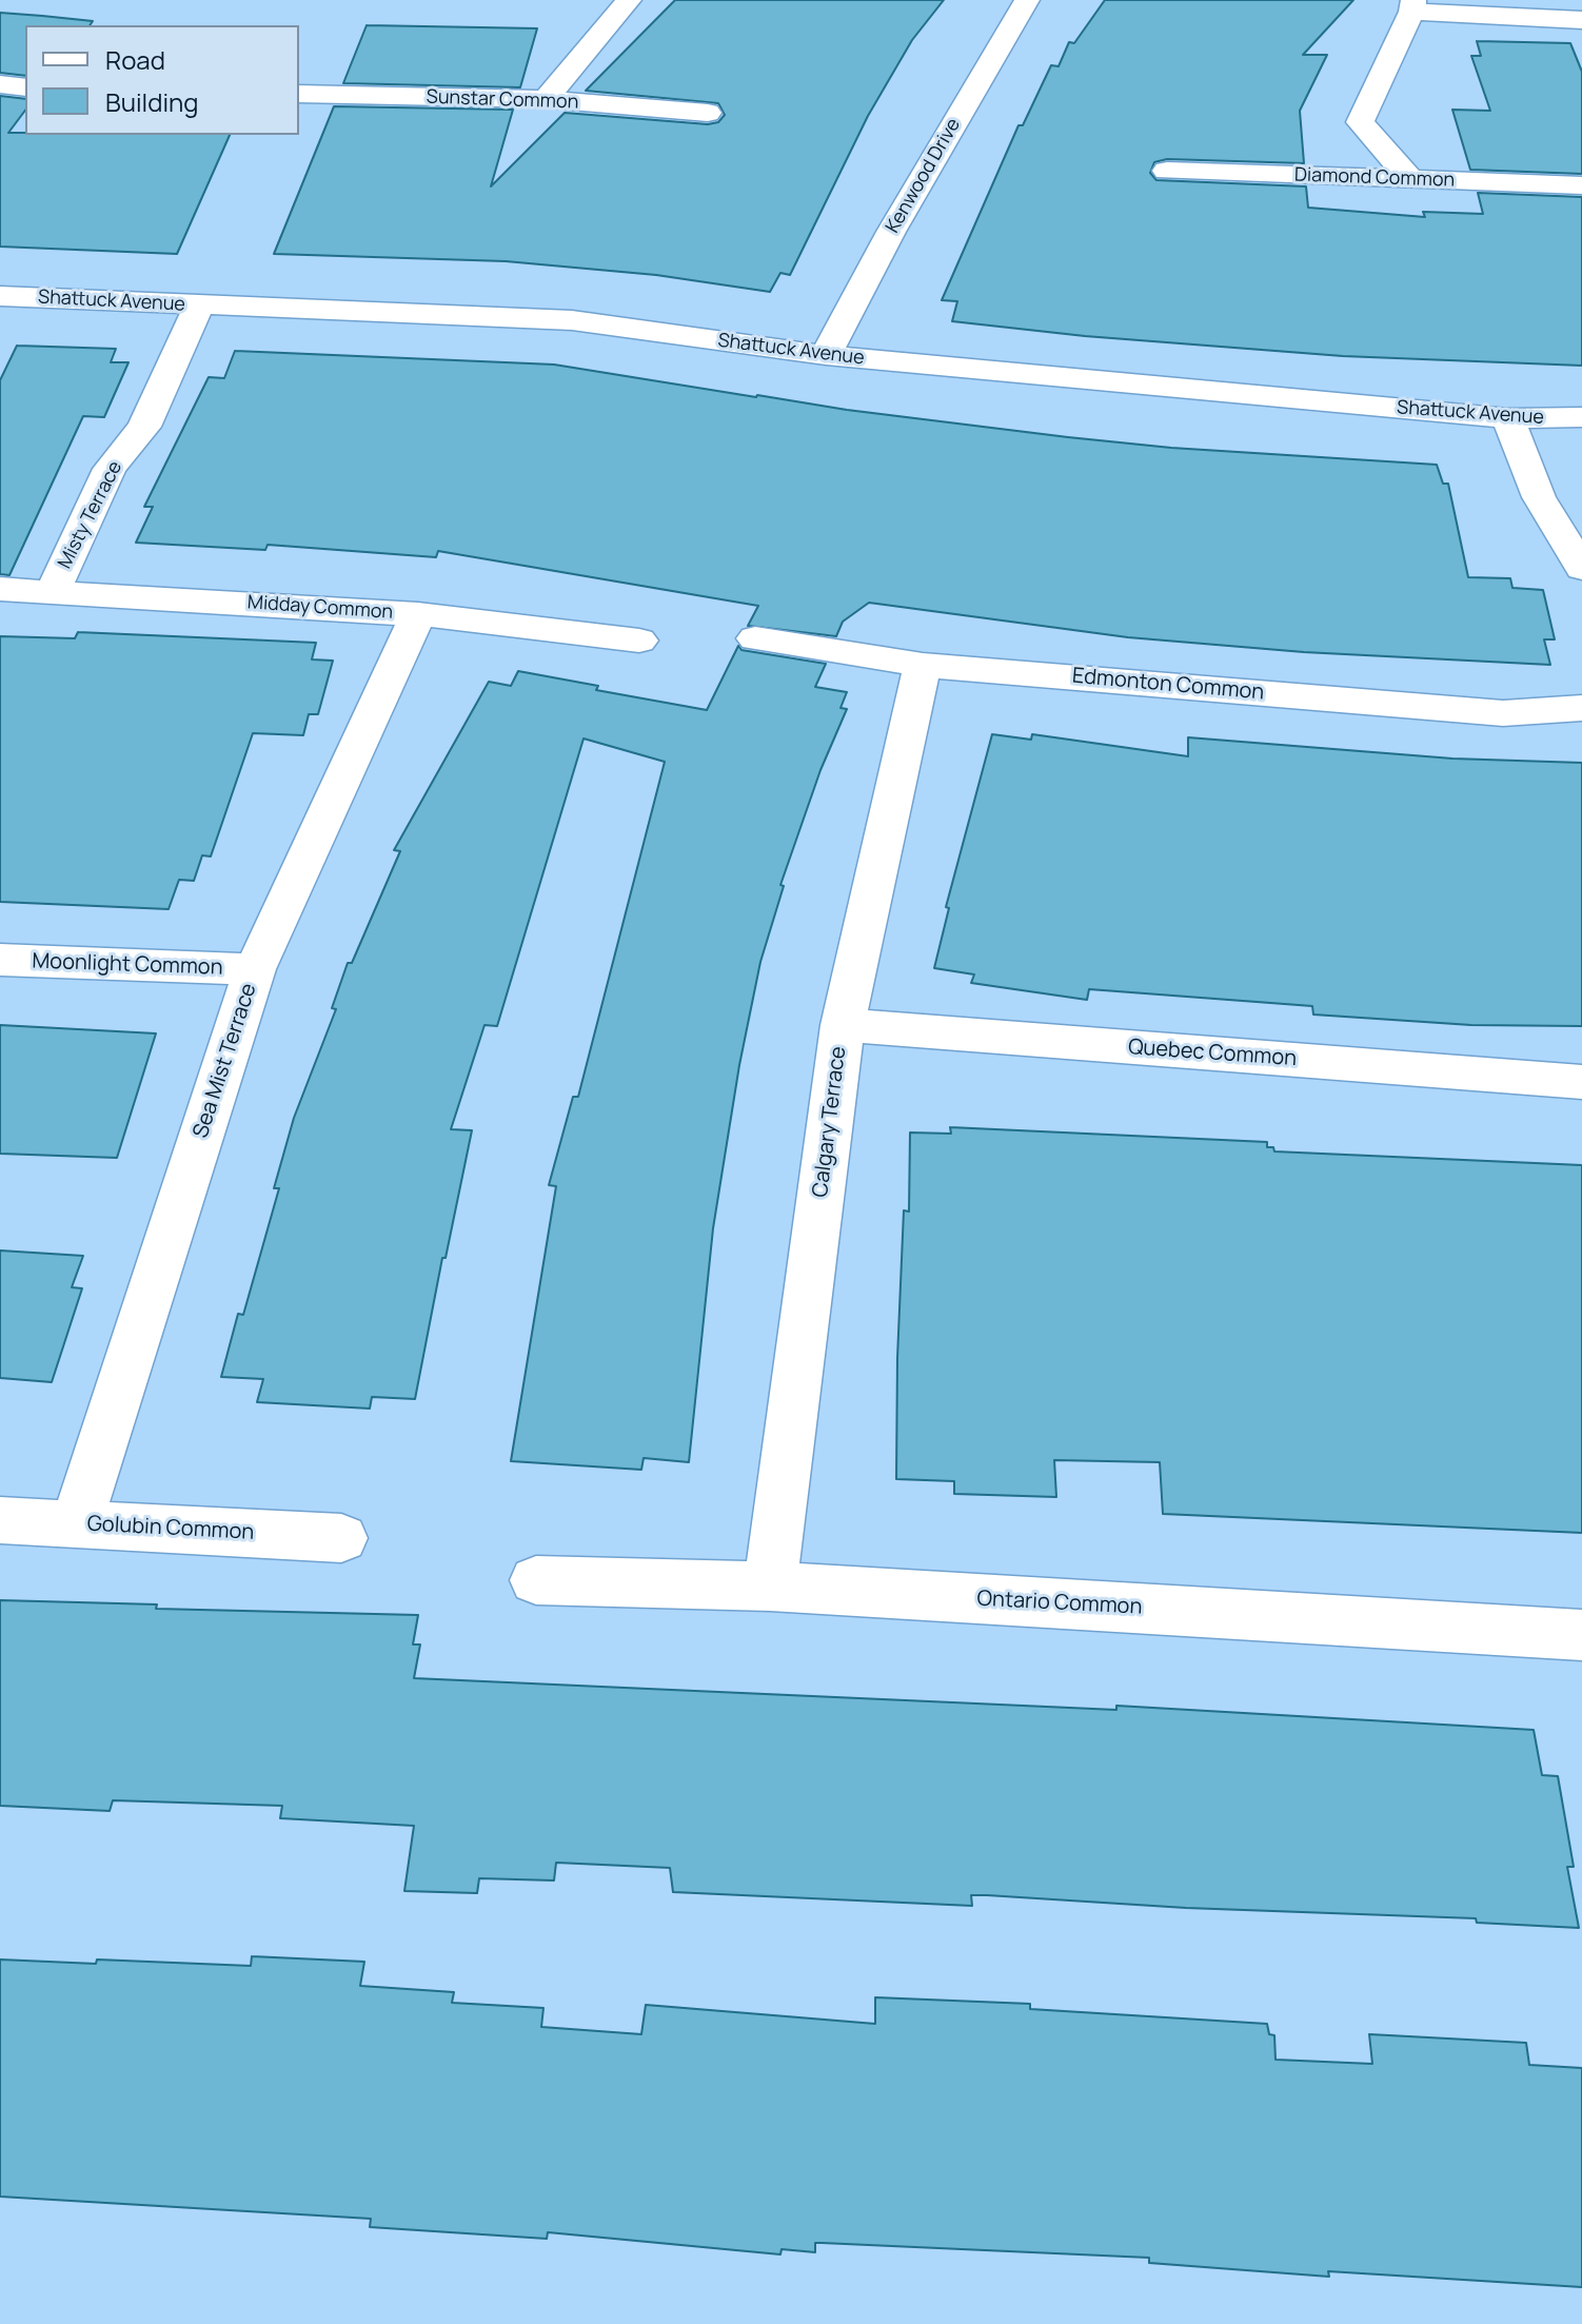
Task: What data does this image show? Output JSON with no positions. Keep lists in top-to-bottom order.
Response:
{
  "streets": {
    "street": [
      "Sunstar Common",
      "Kenwood Drive",
      "Diamond Common",
      "Shattuck Avenue",
      "Misty Terrace",
      "Midday Common",
      "Edmonton Common",
      "Moonlight Common",
      "Quebec Common",
      "Sea Mist Terrace",
      "Calgary Terrace",
      "Golubin Common",
      "Ontario Common"
    ]
  },
  "crossings": [
    ["Kenwood Drive", "Shattuck Avenue"],
    ["Shattuck Avenue", "Misty Terrace"],
    ["Misty Terrace", "Midday Common"],
    ["Midday Common", "Sea Mist Terrace"],
    ["Edmonton Common", "Calgary Terrace"],
    ["Moonlight Common", "Sea Mist Terrace"],
    ["Quebec Common", "Calgary Terrace"],
    ["Sea Mist Terrace", "Golubin Common"],
    ["Calgary Terrace", "Ontario Common"]
  ],
  "legend": ["Road", "Building"]
}
